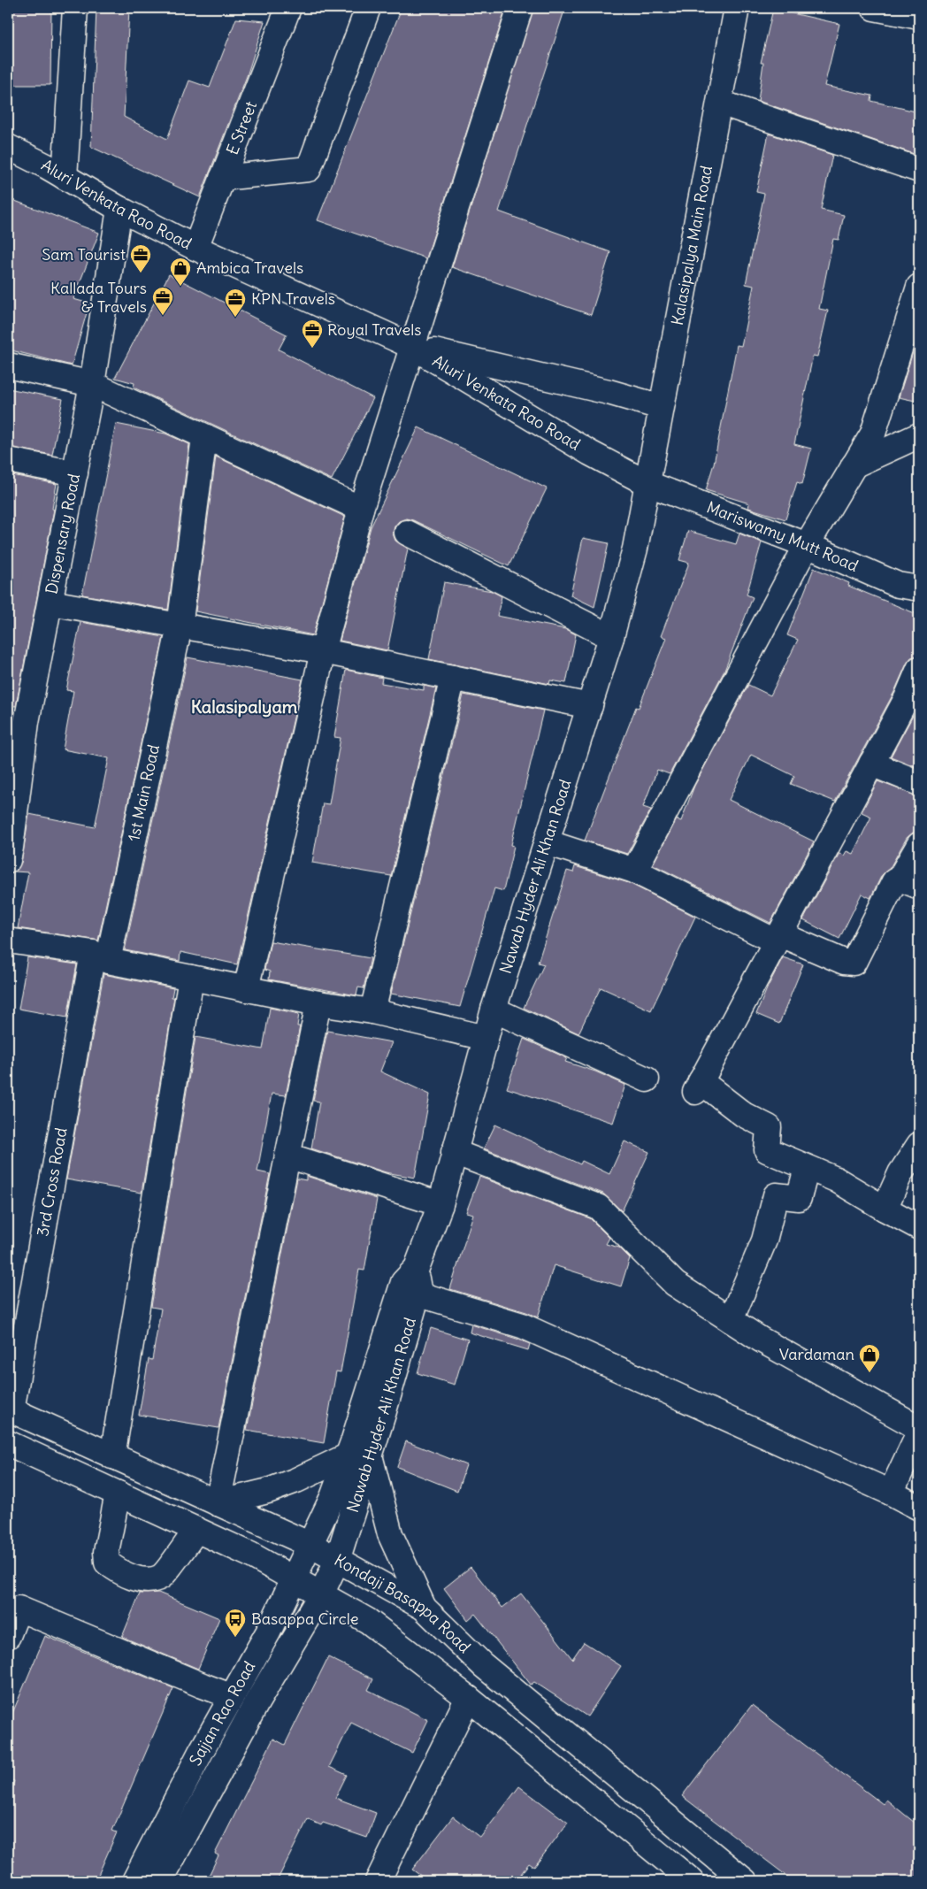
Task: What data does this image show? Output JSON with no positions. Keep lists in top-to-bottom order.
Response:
{
  "streets": {
    "street": [
      "E Street",
      "Aluri Venkata Rao Road",
      "Kalasipalya Main Road",
      "Dispensary Road",
      "Mariswamy Mutt Road",
      "1st Main Road",
      "Nawab Hyder Ali Khan Road",
      "3rd Cross Road",
      "Kondaji Basappa Road",
      "Sajjan Rao Road"
    ]
  },
  "crossings": [
    ["E Street", "Aluri Venkata Rao Road"],
    ["Aluri Venkata Rao Road", "Kalasipalya Main Road"],
    ["Aluri Venkata Rao Road", "Dispensary Road"],
    ["Aluri Venkata Rao Road", "Mariswamy Mutt Road"],
    ["Aluri Venkata Rao Road", "Nawab Hyder Ali Khan Road"],
    ["Kalasipalya Main Road", "Mariswamy Mutt Road"],
    ["Kalasipalya Main Road", "Nawab Hyder Ali Khan Road"],
    ["Mariswamy Mutt Road", "Nawab Hyder Ali Khan Road"],
    ["1st Main Road", "3rd Cross Road"],
    ["Nawab Hyder Ali Khan Road", "Kondaji Basappa Road"],
    ["Nawab Hyder Ali Khan Road", "Sajjan Rao Road"],
    ["3rd Cross Road", "Kondaji Basappa Road"],
    ["Kondaji Basappa Road", "Sajjan Rao Road"]
  ],
  "districts": ["Kalasipalyam"],
  "places": {
    "office": [
      "Sam Tourist",
      "Kallada Tours & Travels",
      "KPN Travels",
      "Royal Travels"
    ],
    "shop": ["Ambica Travels", "Vardaman"],
    "bus stop": ["Basappa Circle"]
  }
}
